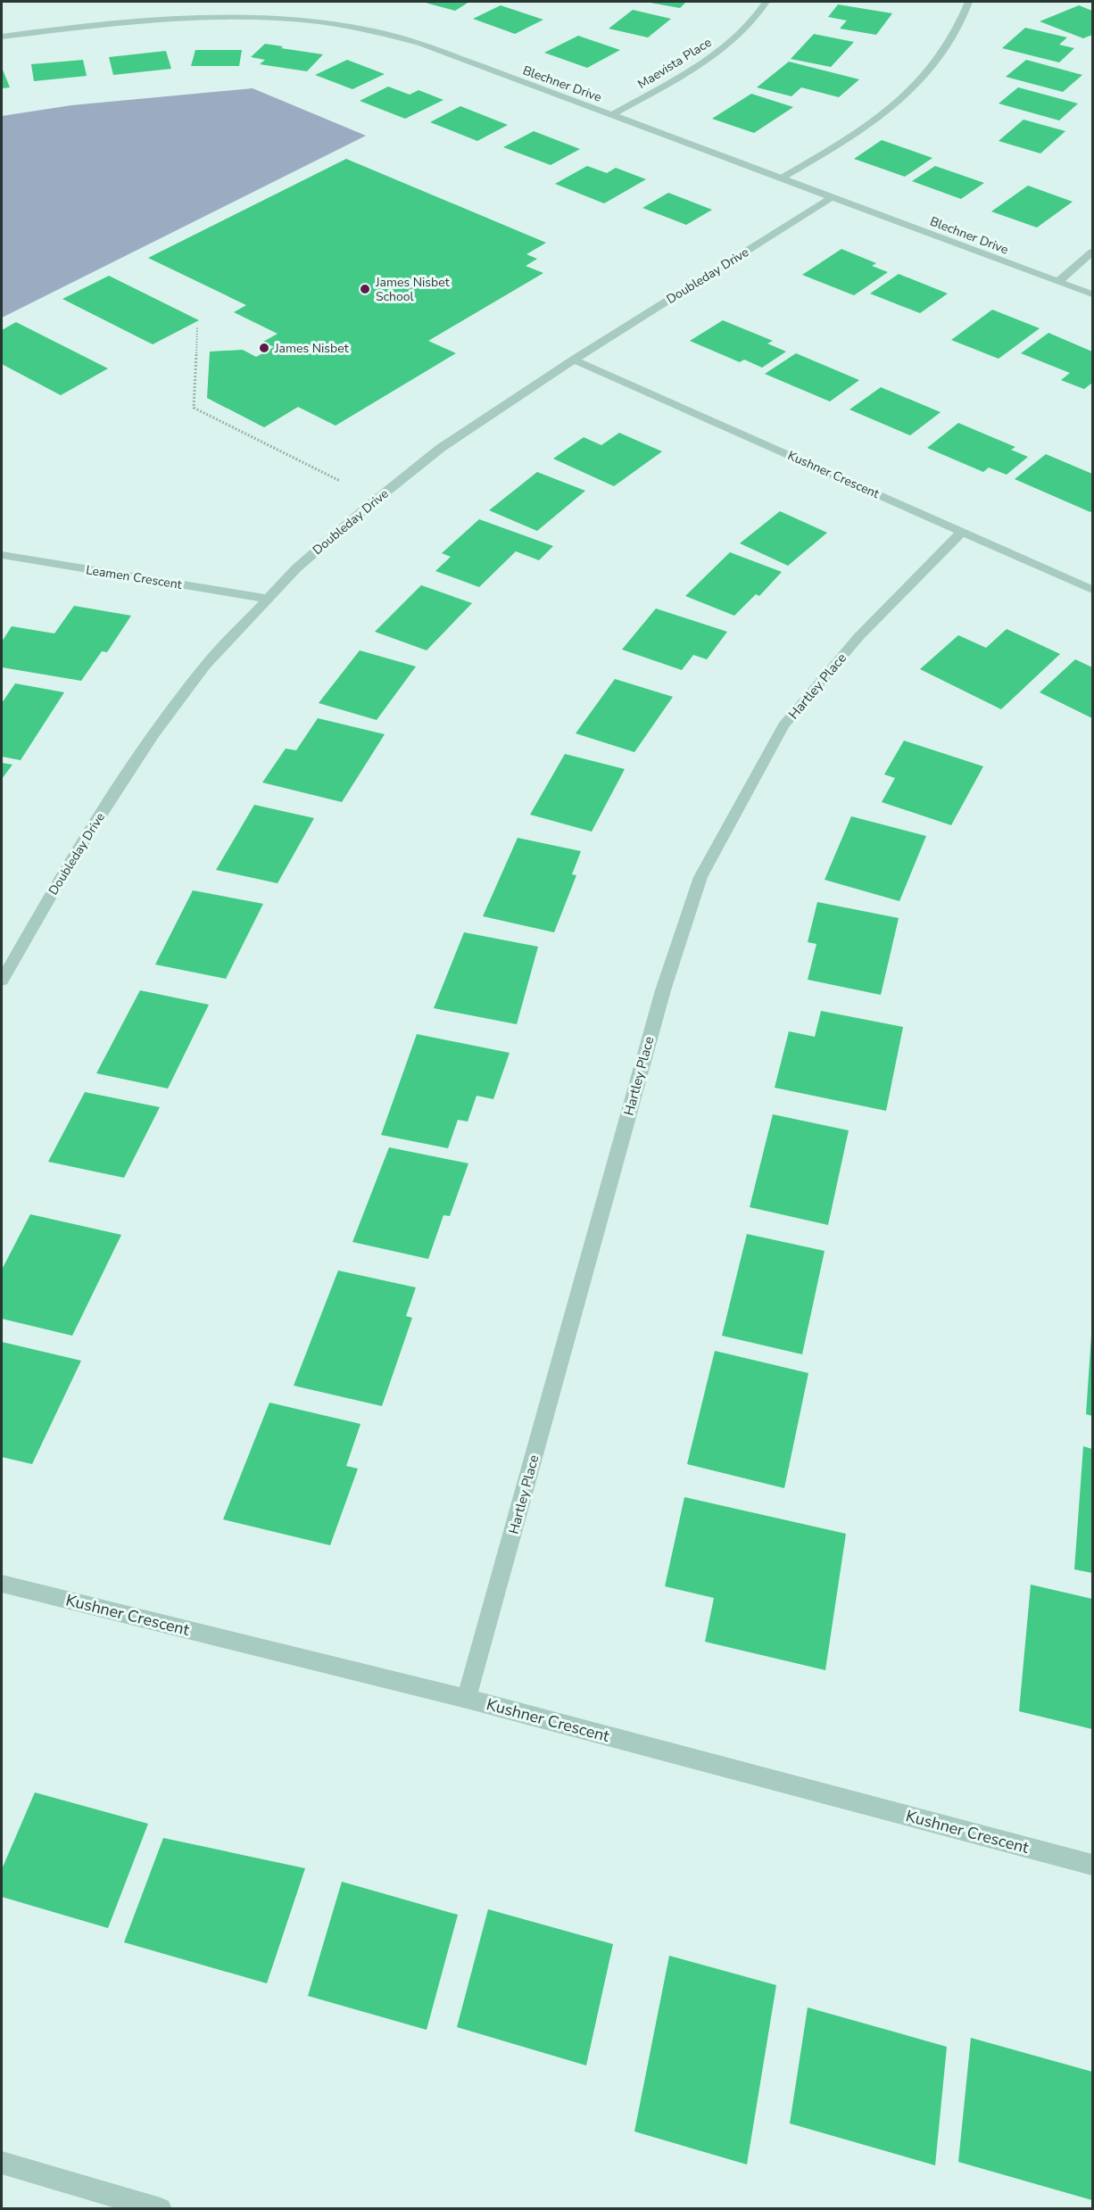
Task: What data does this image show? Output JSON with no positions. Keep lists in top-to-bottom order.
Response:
{
  "streets": {
    "street": [
      "Maevista Place",
      "Blechner Drive",
      "Doubleday Drive",
      "Kushner Crescent",
      "Leamen Crescent",
      "Hartley Place"
    ]
  },
  "crossings": [
    ["Maevista Place", "Blechner Drive"],
    ["Blechner Drive", "Doubleday Drive"],
    ["Doubleday Drive", "Kushner Crescent"],
    ["Doubleday Drive", "Leamen Crescent"],
    ["Kushner Crescent", "Hartley Place"]
  ],
  "places": ["James Nisbet School", "James Nisbet"]
}
